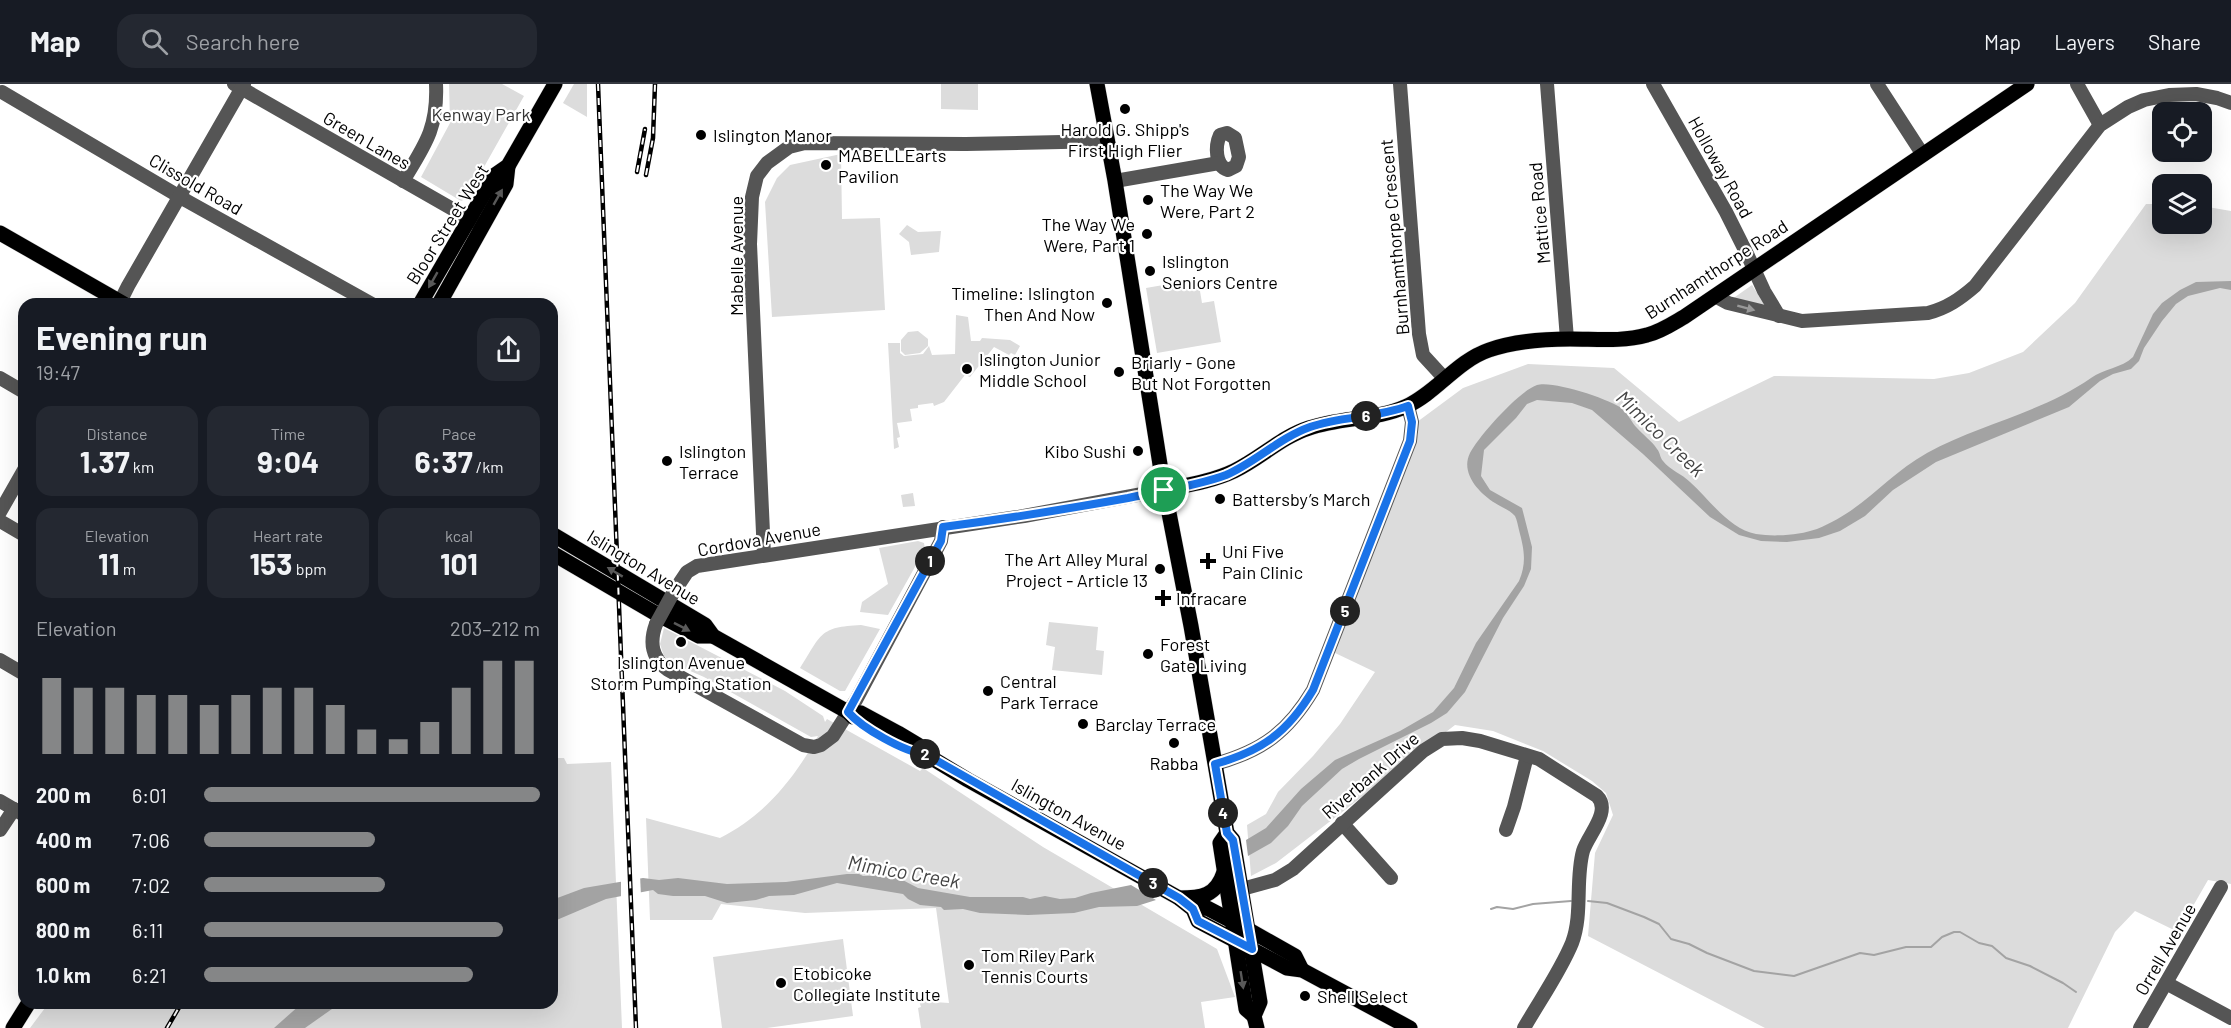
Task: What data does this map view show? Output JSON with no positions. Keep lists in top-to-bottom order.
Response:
{
  "streets": {
    "main road": ["Bloor Street West", "Burnhamthorpe Road", "Islington Avenue"],
    "street": [
      "Green Lanes",
      "Holloway Road",
      "Clissold Road",
      "Mattice Road",
      "Burnhamthorpe Crescent",
      "Mabelle Avenue",
      "Cordova Avenue",
      "Riverbank Drive",
      "Orrell Avenue"
    ]
  },
  "crossings": [
    ["Green Lanes", "Bloor Street West"],
    ["Holloway Road", "Burnhamthorpe Road"],
    ["Mattice Road", "Burnhamthorpe Road"],
    ["Burnhamthorpe Crescent", "Burnhamthorpe Road"],
    ["Mabelle Avenue", "Cordova Avenue"],
    ["Burnhamthorpe Road", "Cordova Avenue"],
    ["Cordova Avenue", "Islington Avenue"]
  ],
  "water": ["Mimico Creek"],
  "parks": ["Kenway Park"],
  "places": {
    "other": [
      "Harold G. Shipp's First High Flier",
      "Islington Manor",
      "MABELLEarts Pavilion",
      "The Way We Were, Part 2",
      "The Way We Were, Part 1",
      "Islington Seniors Centre",
      "Timeline: Islington Then And Now",
      "Islington Junior Middle School",
      "Briarly - Gone But Not Forgotten",
      "Kibo Sushi",
      "Islington Terrace",
      "Battersby’s March",
      "The Art Alley Mural Project - Article 13",
      "Islington Avenue Storm Pumping Station",
      "Forest Gate Living",
      "Central Park Terrace",
      "Barclay Terrace",
      "Rabba",
      "Tom Riley Park Tennis Courts",
      "Etobicoke Collegiate Institute",
      "Shell Select"
    ],
    "health": ["Uni Five Pain Clinic", "Infracare"]
  },
  "page": {
    "header": "Map",
    "search": "Search here",
    "nav": ["Map", "Layers", "Share"],
    "heading": ["Evening run", "19:47"],
    "stats": [
      ["Distance", "1.37 km"],
      ["Time", "9:04"],
      ["Pace", "6:37 /km"],
      ["Elevation", "11 m"],
      ["Heart rate", "153 bpm"],
      ["kcal", "101"]
    ],
    "pins": [
      "6",
      "1",
      "5",
      "2",
      "4",
      "3"
    ],
    "chart": ["Elevation", "203–212 m"],
    "list": [
      {
        "name": "200 m",
        "note": "6:01"
      },
      {
        "name": "400 m",
        "note": "7:06"
      },
      {
        "name": "600 m",
        "note": "7:02"
      },
      {
        "name": "800 m",
        "note": "6:11"
      },
      {
        "name": "1.0 km",
        "note": "6:21"
      }
    ]
  }
}
